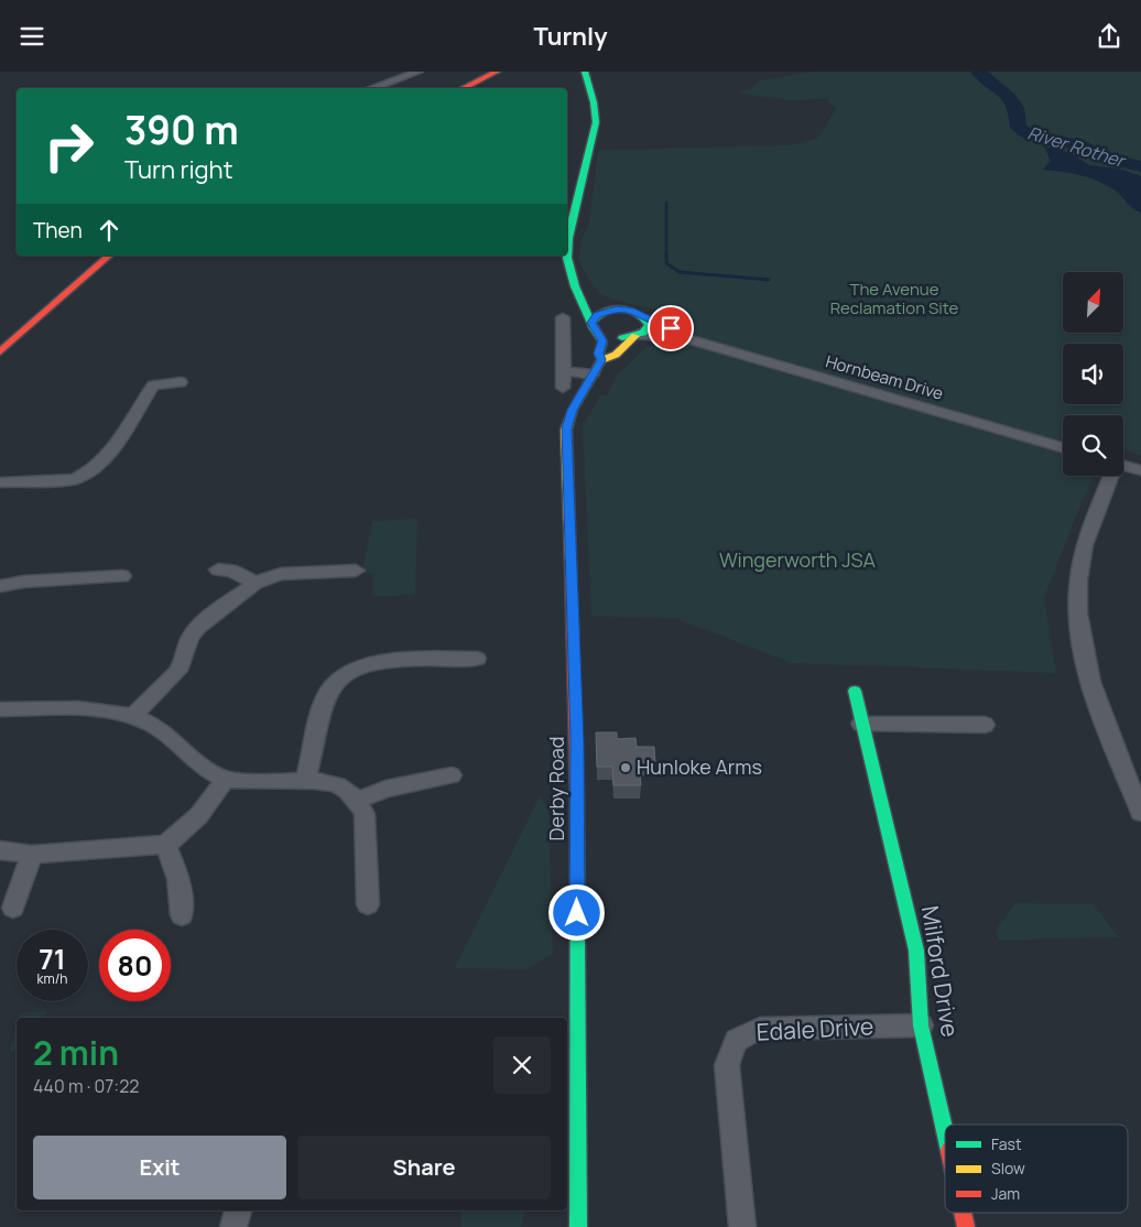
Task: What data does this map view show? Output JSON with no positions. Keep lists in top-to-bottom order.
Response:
{
  "streets": {
    "main road": ["Derby Road", "Milford Drive"],
    "street": ["Hornbeam Drive", "Edale Drive"]
  },
  "crossings": [
    ["Hornbeam Drive", "Derby Road"],
    ["Milford Drive", "Edale Drive"]
  ],
  "water": ["River Rother"],
  "parks": ["The Avenue Reclamation Site", "Wingerworth JSA"],
  "places": ["Hunloke Arms"],
  "legend": ["Fast", "Slow", "Jam"],
  "north": "top right",
  "page": {
    "header": "Turnly",
    "turn": ["390 m", "Turn right"],
    "then": "Then",
    "speed": "71 km/h",
    "limit": "80",
    "heading": ["2 min", "440 m · 07:22"],
    "buttons": ["Exit", "Share"]
  }
}
